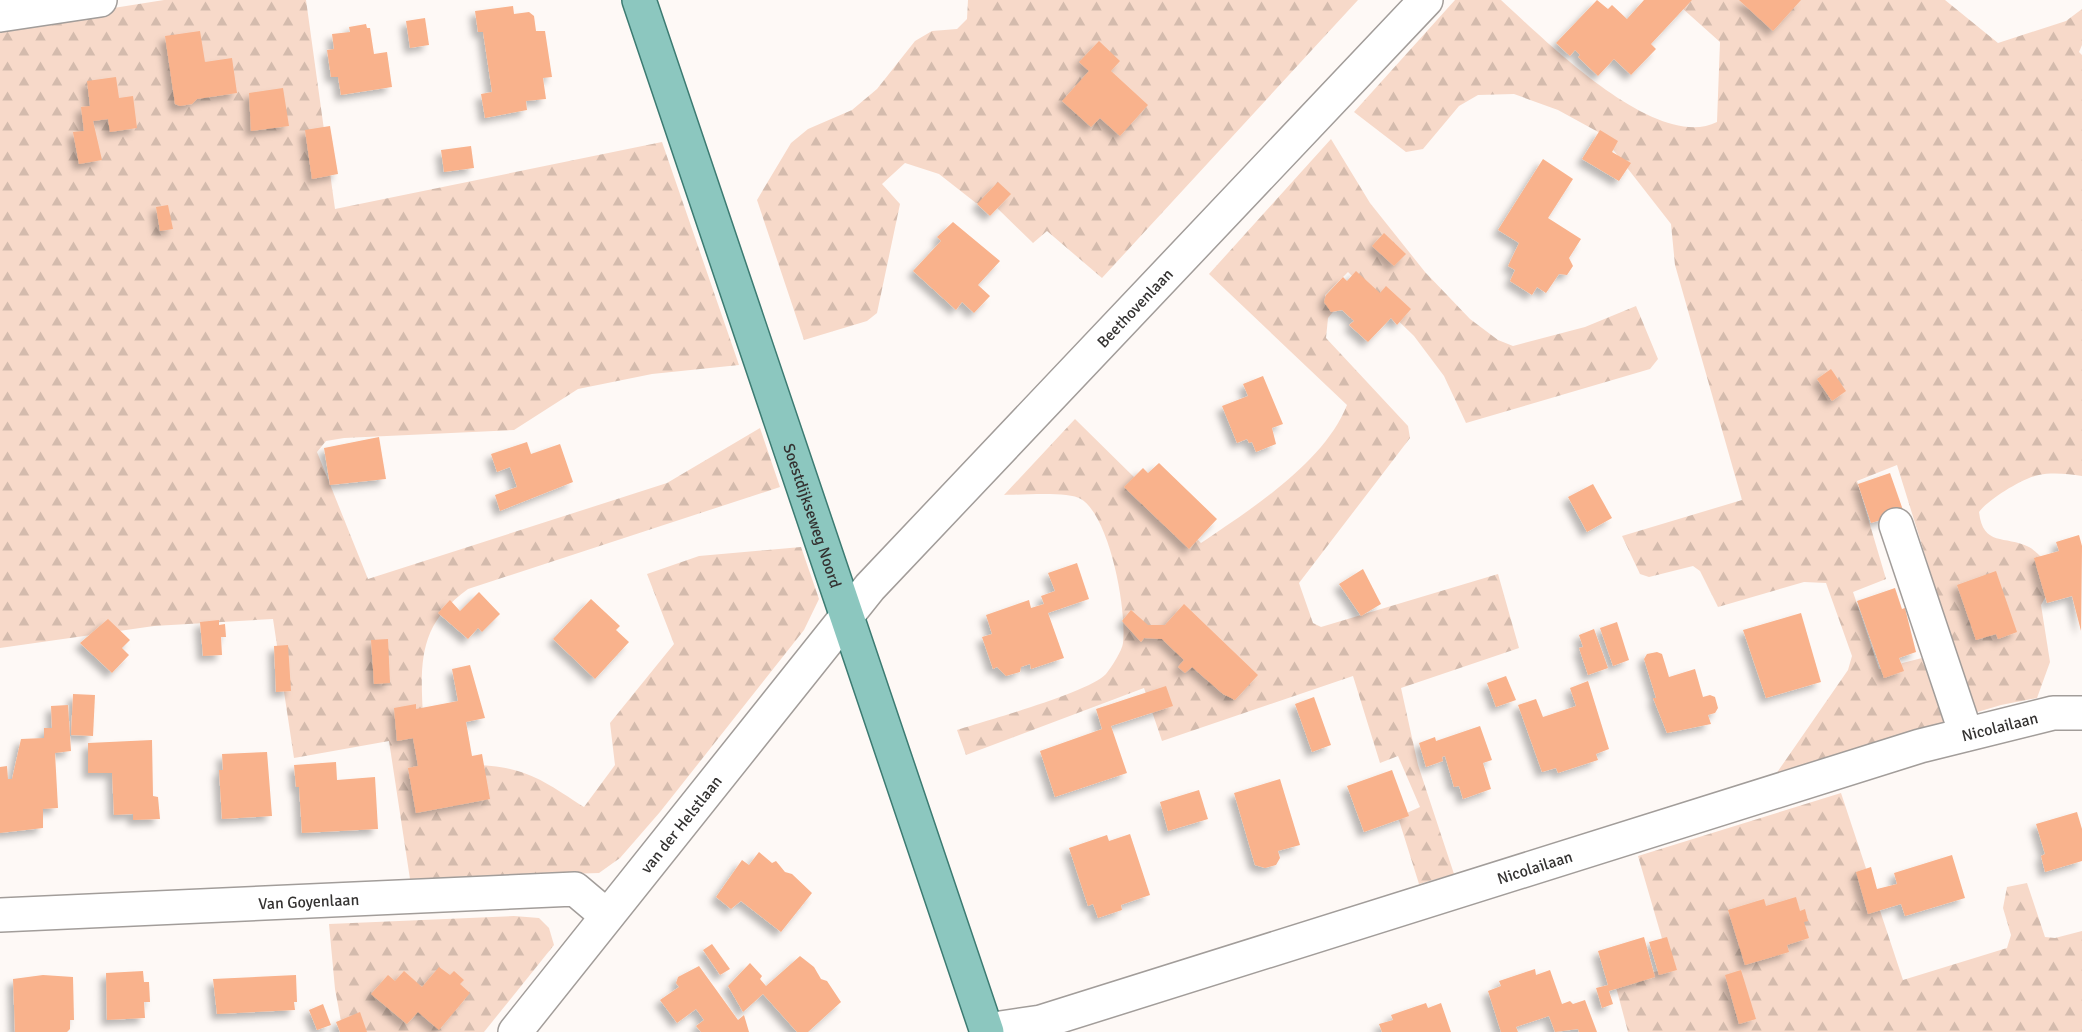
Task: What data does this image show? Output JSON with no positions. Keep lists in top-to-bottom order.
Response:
{
  "streets": {
    "main road": ["Soestdijkseweg Noord"],
    "street": [
      "Beethovenlaan",
      "Nicolailaan",
      "van der Helstlaan",
      "Van Goyenlaan"
    ]
  },
  "crossings": [
    ["Beethovenlaan", "Soestdijkseweg Noord"],
    ["Beethovenlaan", "van der Helstlaan"],
    ["Soestdijkseweg Noord", "Nicolailaan"],
    ["Soestdijkseweg Noord", "van der Helstlaan"],
    ["van der Helstlaan", "Van Goyenlaan"]
  ]
}
